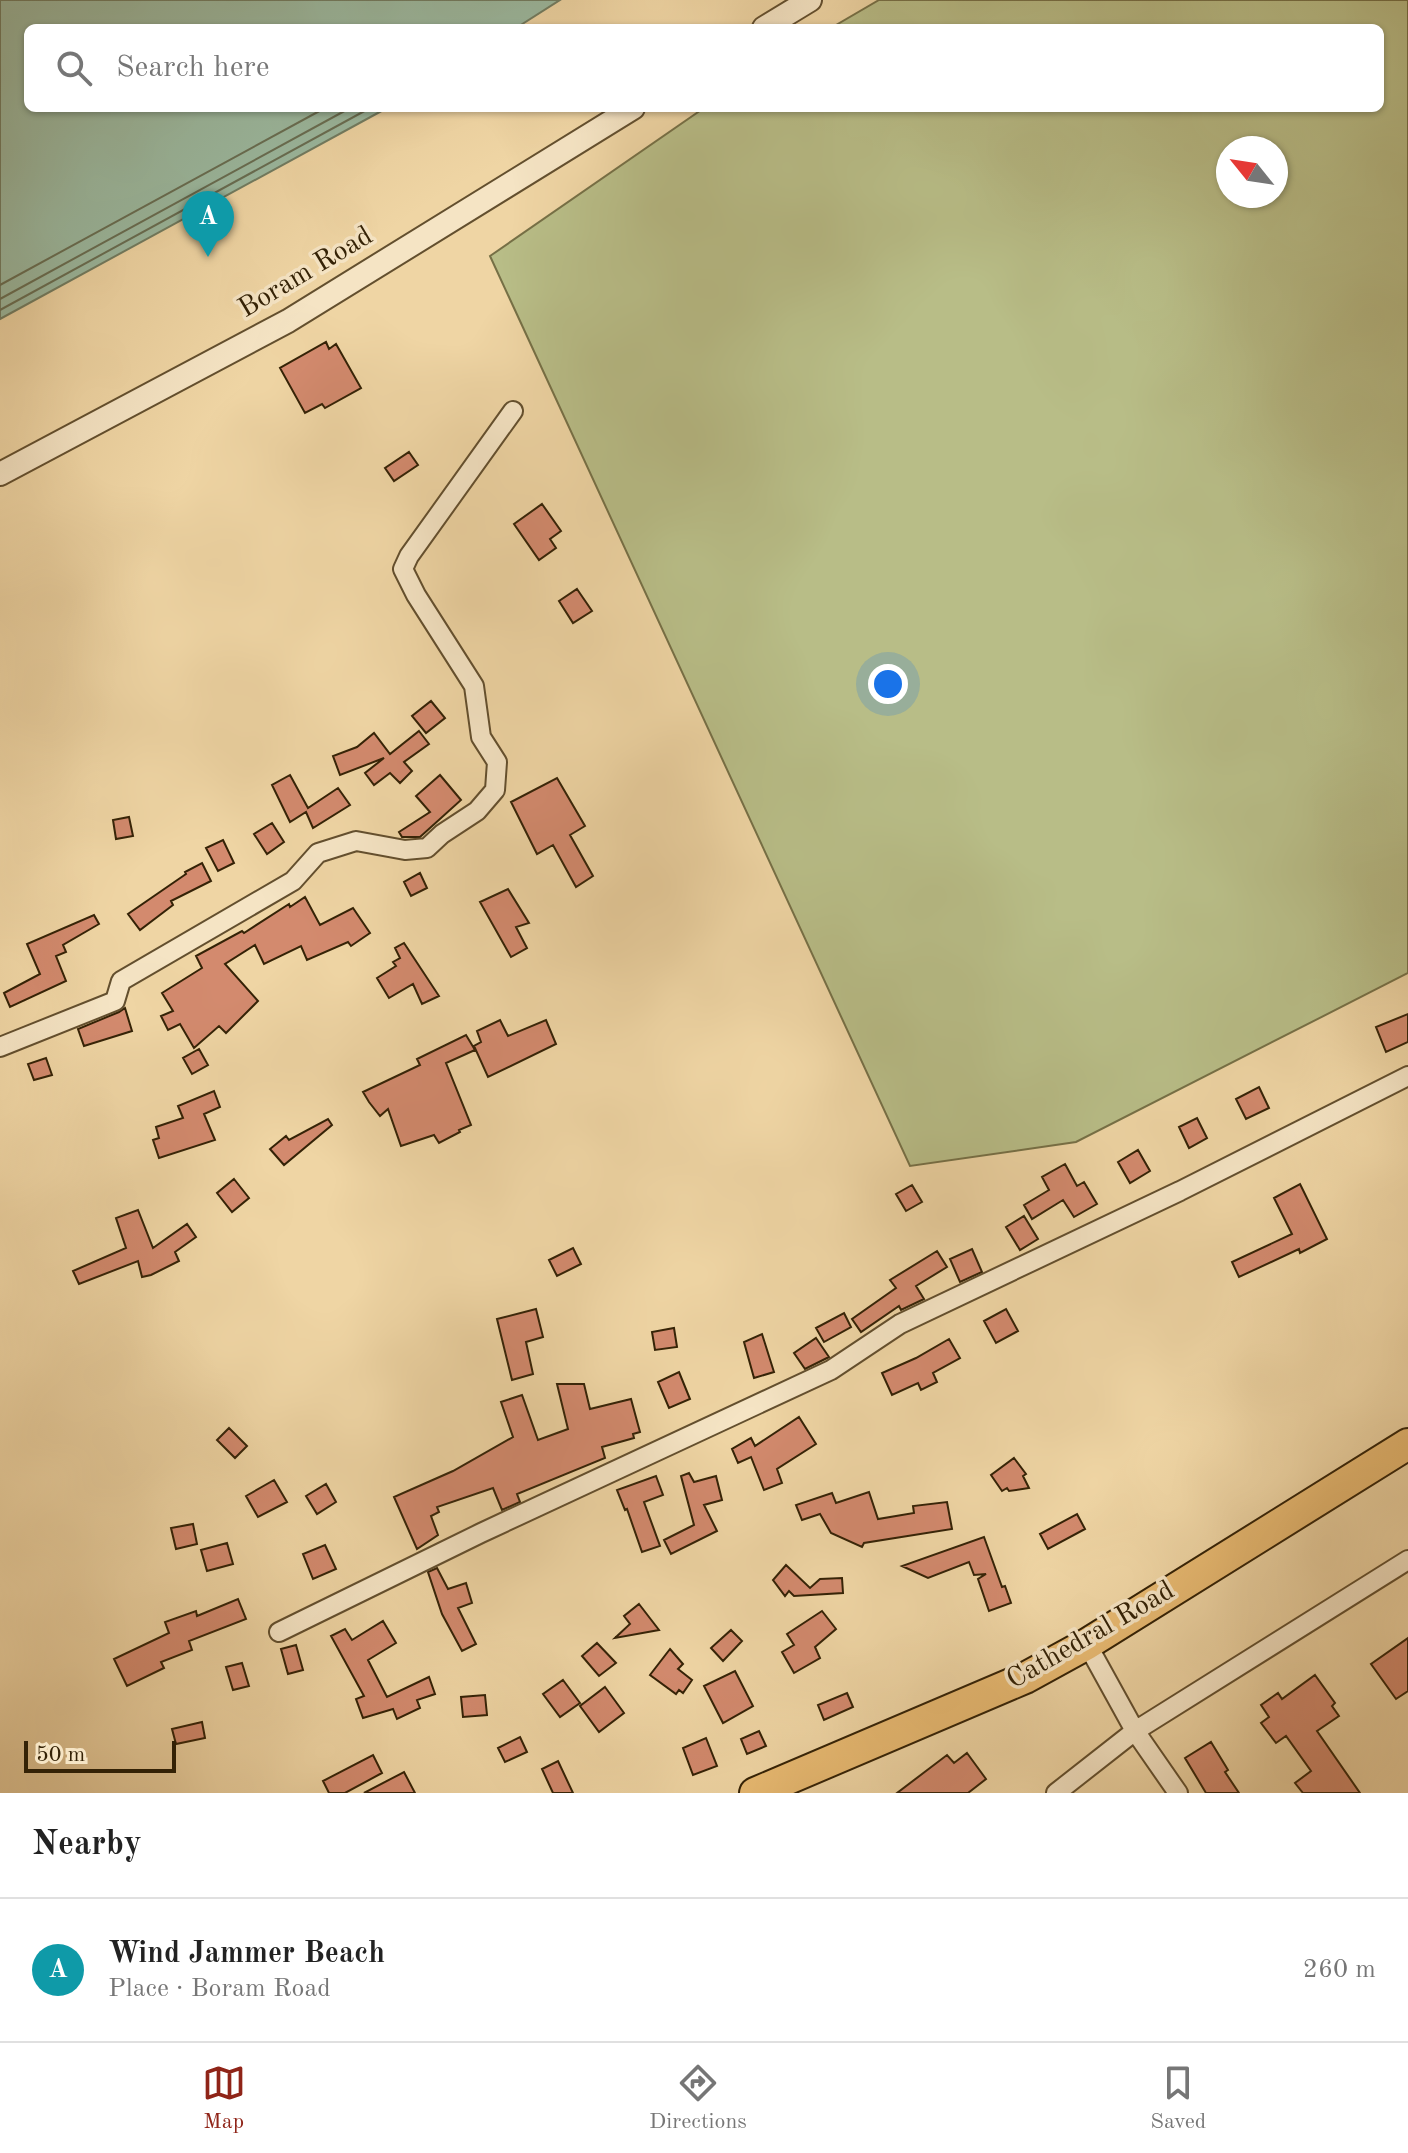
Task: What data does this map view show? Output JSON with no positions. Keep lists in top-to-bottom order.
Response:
{
  "streets": {
    "main road": ["Cathedral Road"],
    "street": ["Boram Road"]
  },
  "scale_bar": "50 m",
  "north": "top left",
  "page": {
    "search": "Search here",
    "pins": "A",
    "scale": "50 m",
    "heading": "Nearby",
    "list": [
      {
        "mark": "A",
        "name": "Wind Jammer Beach",
        "note": "Place · Boram Road",
        "value": "260 m"
      }
    ],
    "nav": ["Map", "Directions", "Saved"]
  }
}
